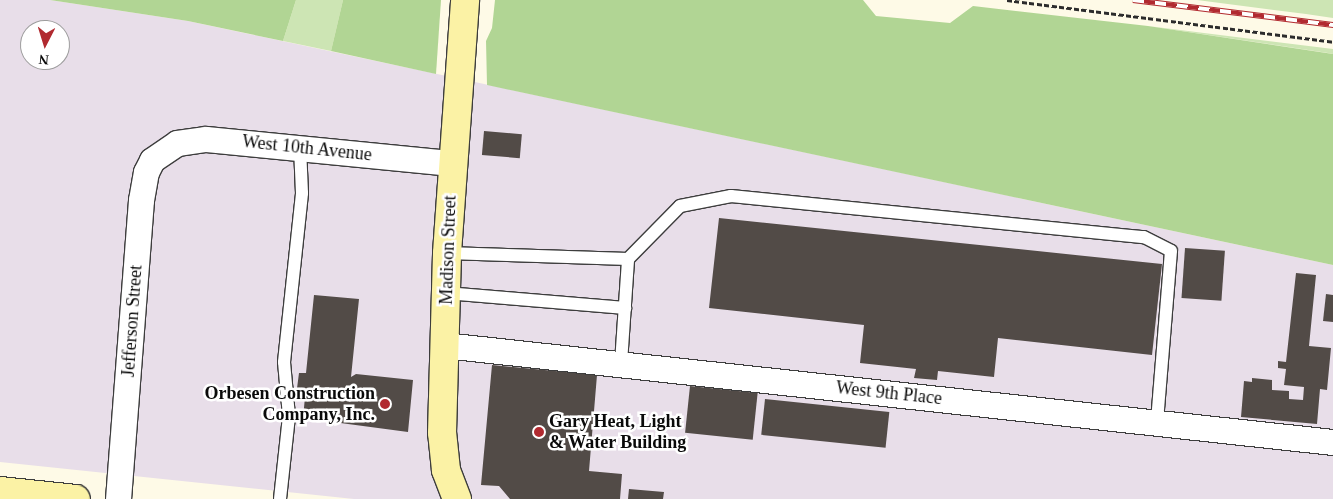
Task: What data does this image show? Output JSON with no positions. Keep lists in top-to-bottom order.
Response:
{
  "streets": {
    "street": [
      "West 10th Avenue",
      "Madison Street",
      "Jefferson Street",
      "West 9th Place"
    ]
  },
  "crossings": [
    ["West 10th Avenue", "Madison Street"],
    ["West 10th Avenue", "Jefferson Street"],
    ["Madison Street", "West 9th Place"]
  ],
  "places": ["Orbesen Construction Company, Inc.", "Gary Heat, Light & Water Building"],
  "north": "bottom"
}
